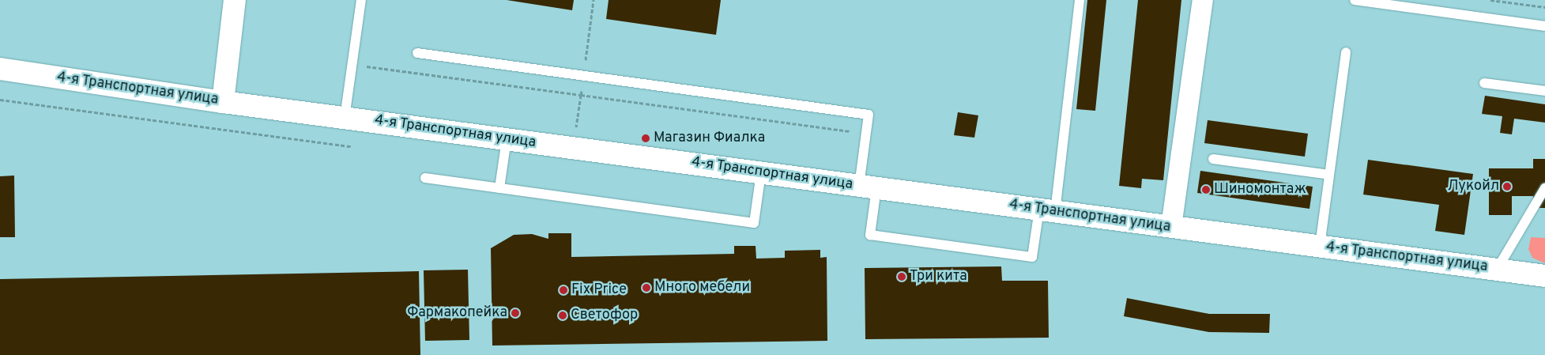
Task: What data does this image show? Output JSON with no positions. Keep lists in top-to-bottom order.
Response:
{
  "streets": {
    "main road": ["4-я Транспортная улица"]
  },
  "places": [
    "Магазин Фиалка",
    "Лукойл",
    "Шиномонтаж",
    "Три кита",
    "Много мебели",
    "Fix Price",
    "Фармакопейка",
    "Светофор"
  ]
}
